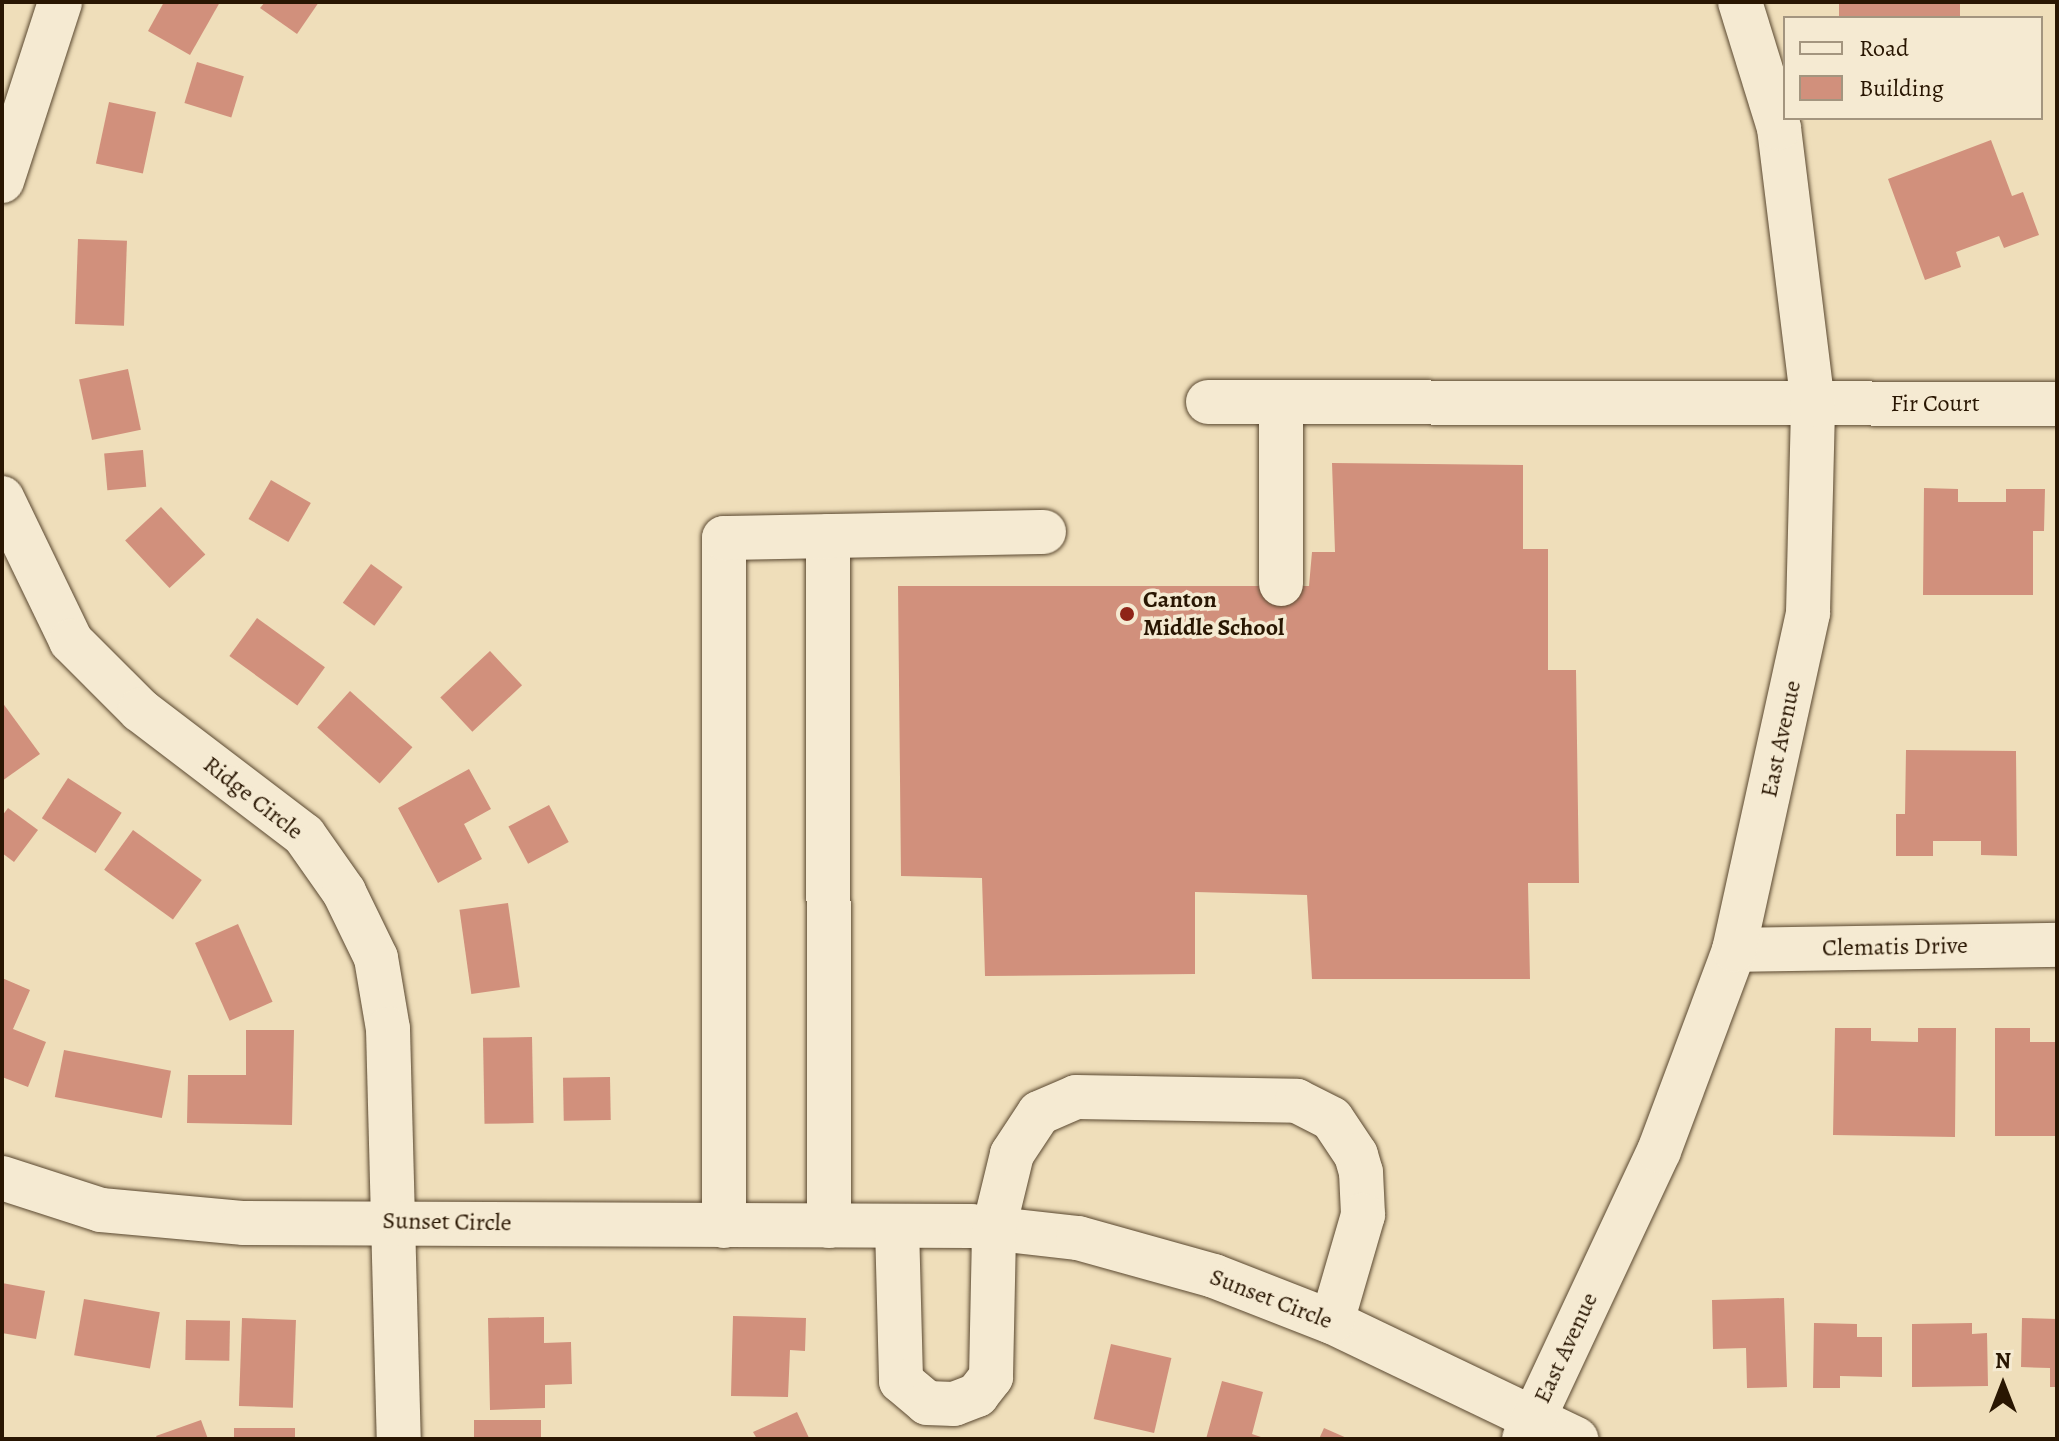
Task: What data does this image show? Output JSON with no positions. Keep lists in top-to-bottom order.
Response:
{
  "streets": {
    "street": [
      "Fir Court",
      "East Avenue",
      "Ridge Circle",
      "Clematis Drive",
      "Sunset Circle"
    ]
  },
  "crossings": [
    ["Fir Court", "East Avenue"],
    ["East Avenue", "Clematis Drive"],
    ["East Avenue", "Sunset Circle"],
    ["Ridge Circle", "Sunset Circle"]
  ],
  "places": ["Canton Middle School"],
  "legend": ["Road", "Building"],
  "north": "top"
}
